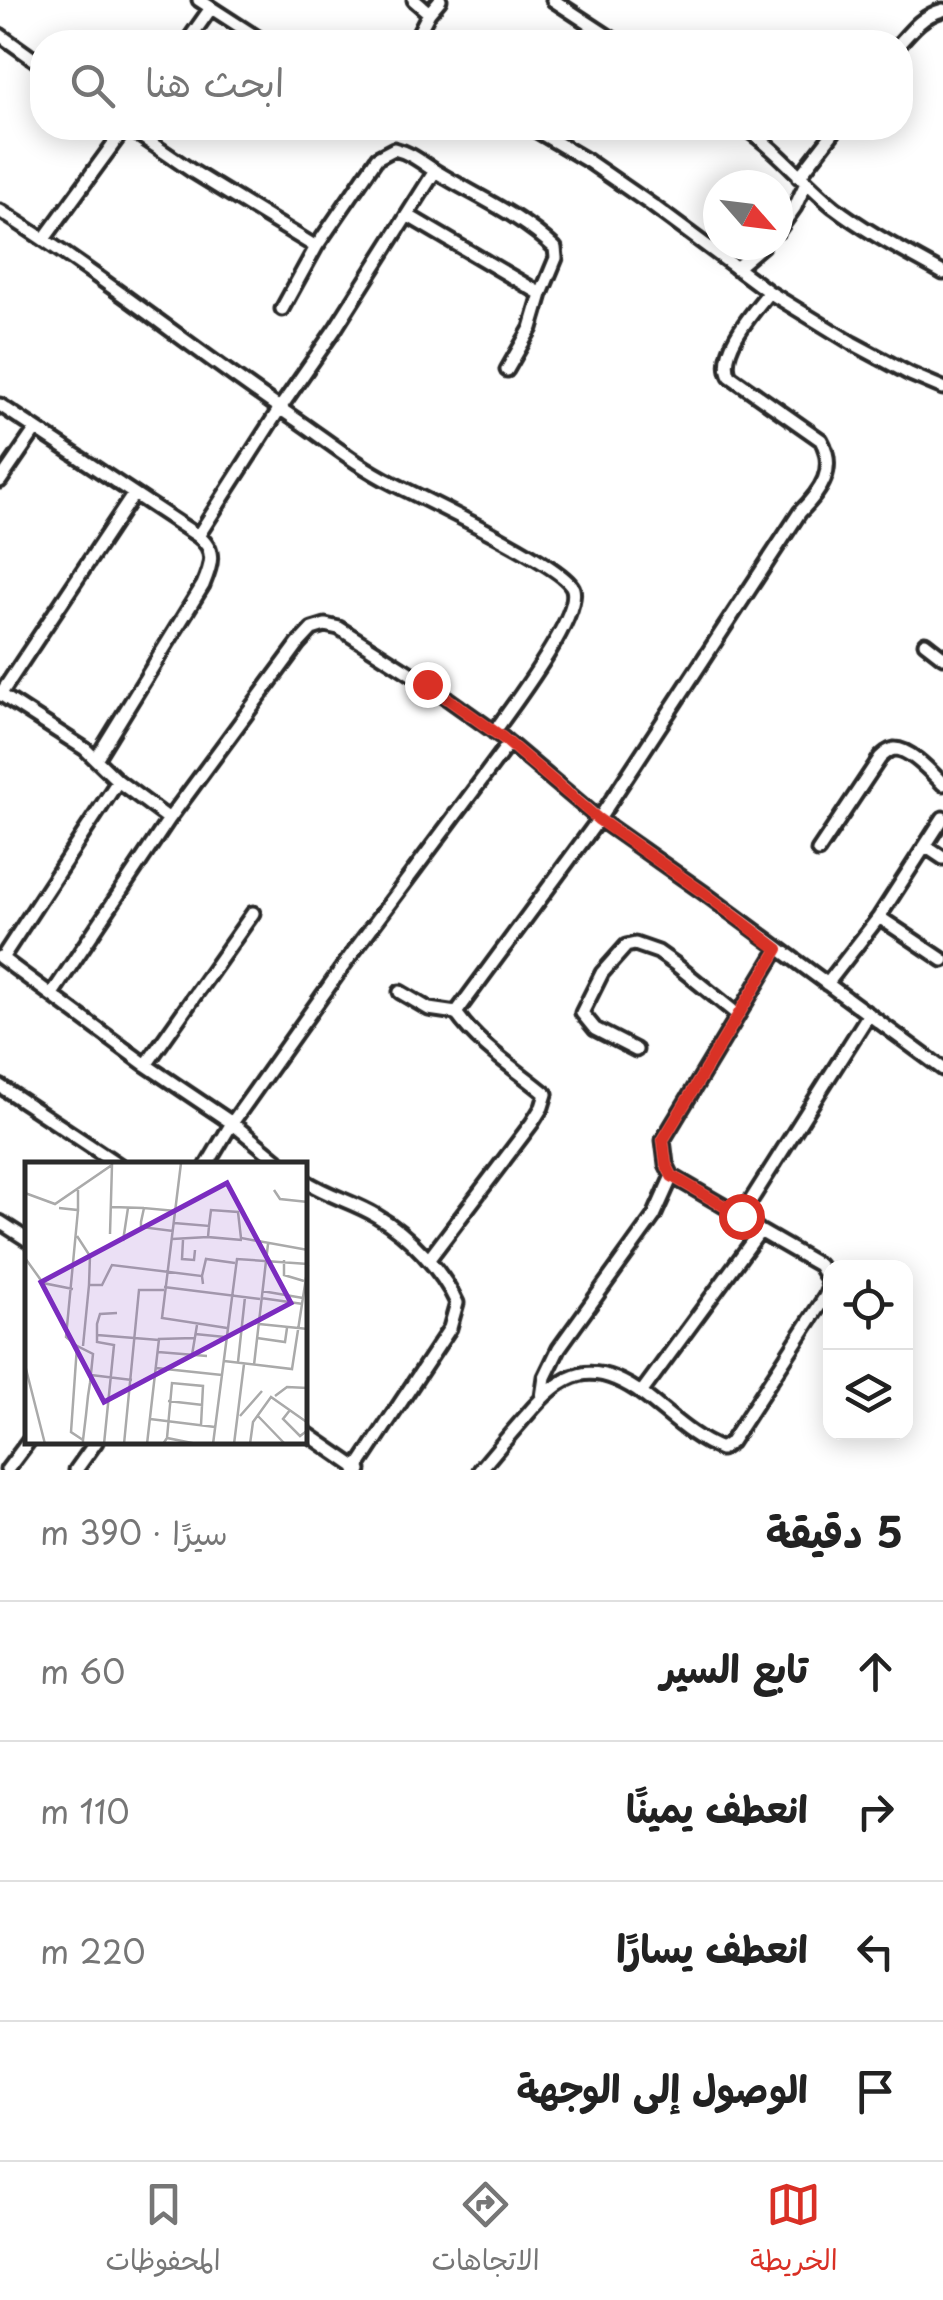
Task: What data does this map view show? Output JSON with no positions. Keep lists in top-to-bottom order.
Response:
{
  "north": "bottom right",
  "page": {
    "search": "ابحث هنا",
    "heading": ["5 دقيقة", "سيرًا · 390 m"],
    "list": [
      ["تابع السير", "60 m"],
      ["انعطف يمينًا", "110 m"],
      ["انعطف يسارًا", "220 m"],
      "الوصول إلى الوجهة"
    ],
    "nav": ["الخريطة", "الاتجاهات", "المحفوظات"]
  }
}
